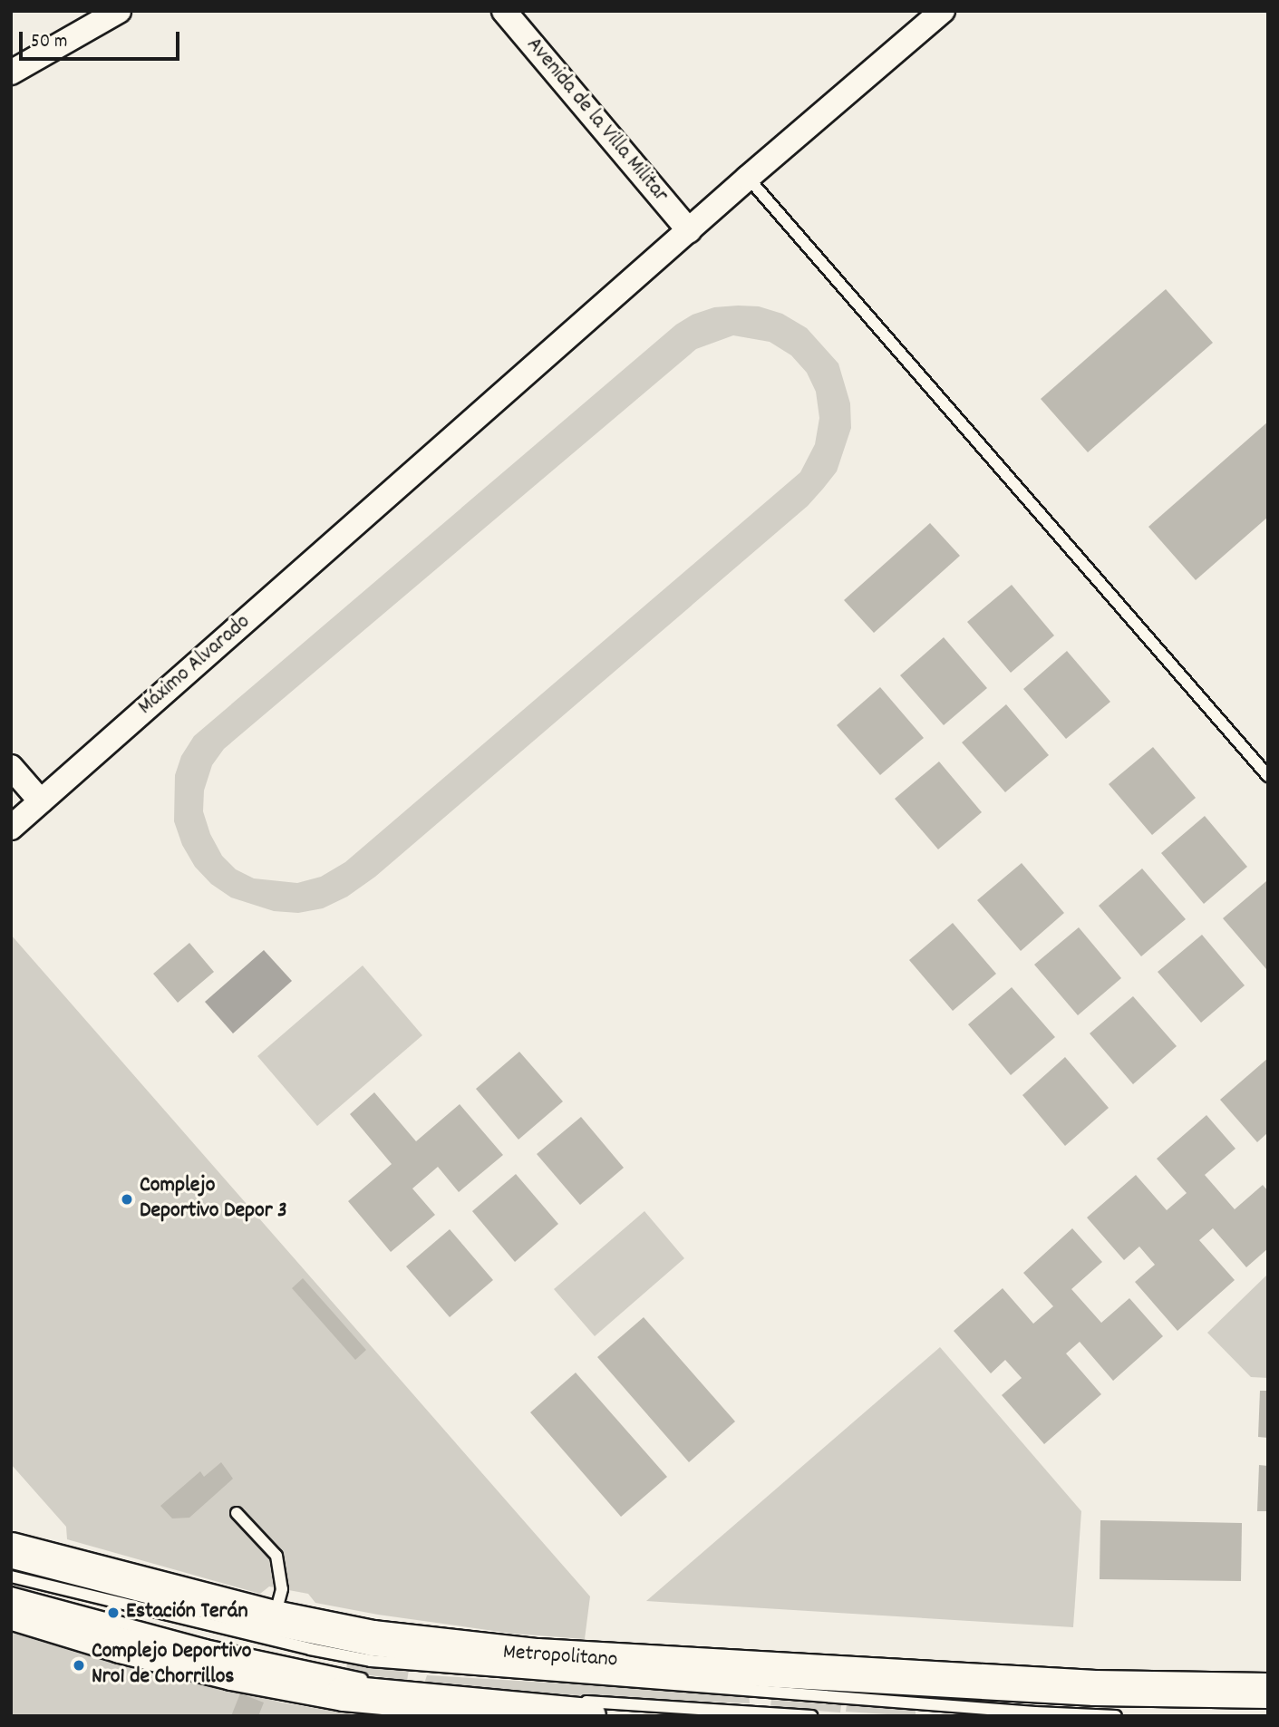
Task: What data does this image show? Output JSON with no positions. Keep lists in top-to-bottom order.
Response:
{
  "streets": {
    "street": ["Avenida de la Villa Militar", "Máximo Alvarado"],
    "lane": ["Metropolitano"]
  },
  "crossings": [
    ["Avenida de la Villa Militar", "Máximo Alvarado"]
  ],
  "places": ["Complejo Deportivo Depor 3", "Estación Terán", "Complejo Deportivo Nro1 de Chorrillos"],
  "scale_bar": "50 m"
}
